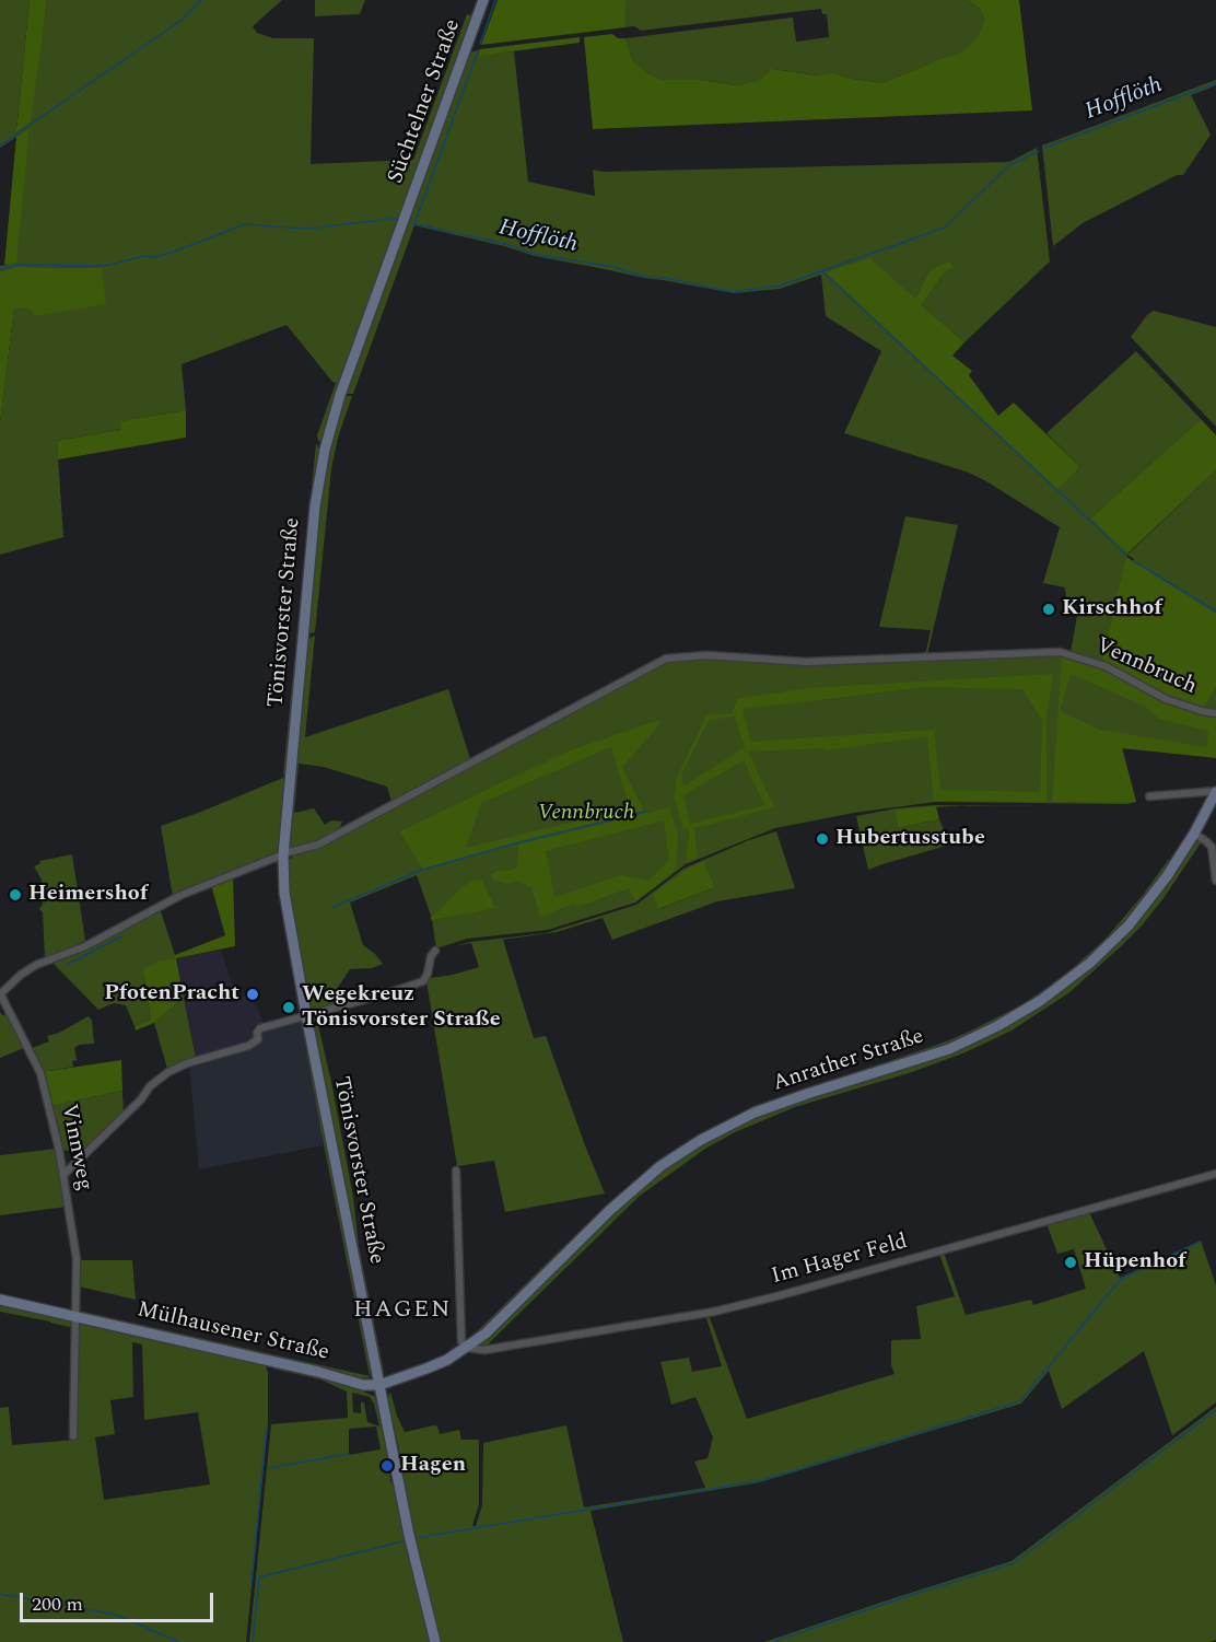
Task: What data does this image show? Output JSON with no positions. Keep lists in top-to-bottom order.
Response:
{
  "streets": {
    "main road": [
      "Süchtelner Straße",
      "Tönisvorster Straße",
      "Anrather Straße",
      "Mülhausener Straße"
    ],
    "street": ["Vennbruch", "Vinnweg", "Im Hager Feld"]
  },
  "crossings": [
    ["Süchtelner Straße", "Tönisvorster Straße"],
    ["Tönisvorster Straße", "Vennbruch"],
    ["Tönisvorster Straße", "Anrather Straße"],
    ["Tönisvorster Straße", "Vinnweg"],
    ["Tönisvorster Straße", "Mülhausener Straße"],
    ["Vennbruch", "Vinnweg"],
    ["Anrather Straße", "Im Hager Feld"],
    ["Anrather Straße", "Mülhausener Straße"],
    ["Vinnweg", "Mülhausener Straße"]
  ],
  "districts": ["HAGEN"],
  "water": ["Hofflöth"],
  "parks": ["Vennbruch"],
  "places": [
    "Kirschhof",
    "Hubertusstube",
    "Heimershof",
    "PfotenPracht",
    "Wegekreuz Tönisvorster Straße",
    "Hüpenhof",
    "Hagen"
  ],
  "scale_bar": "200 m"
}
